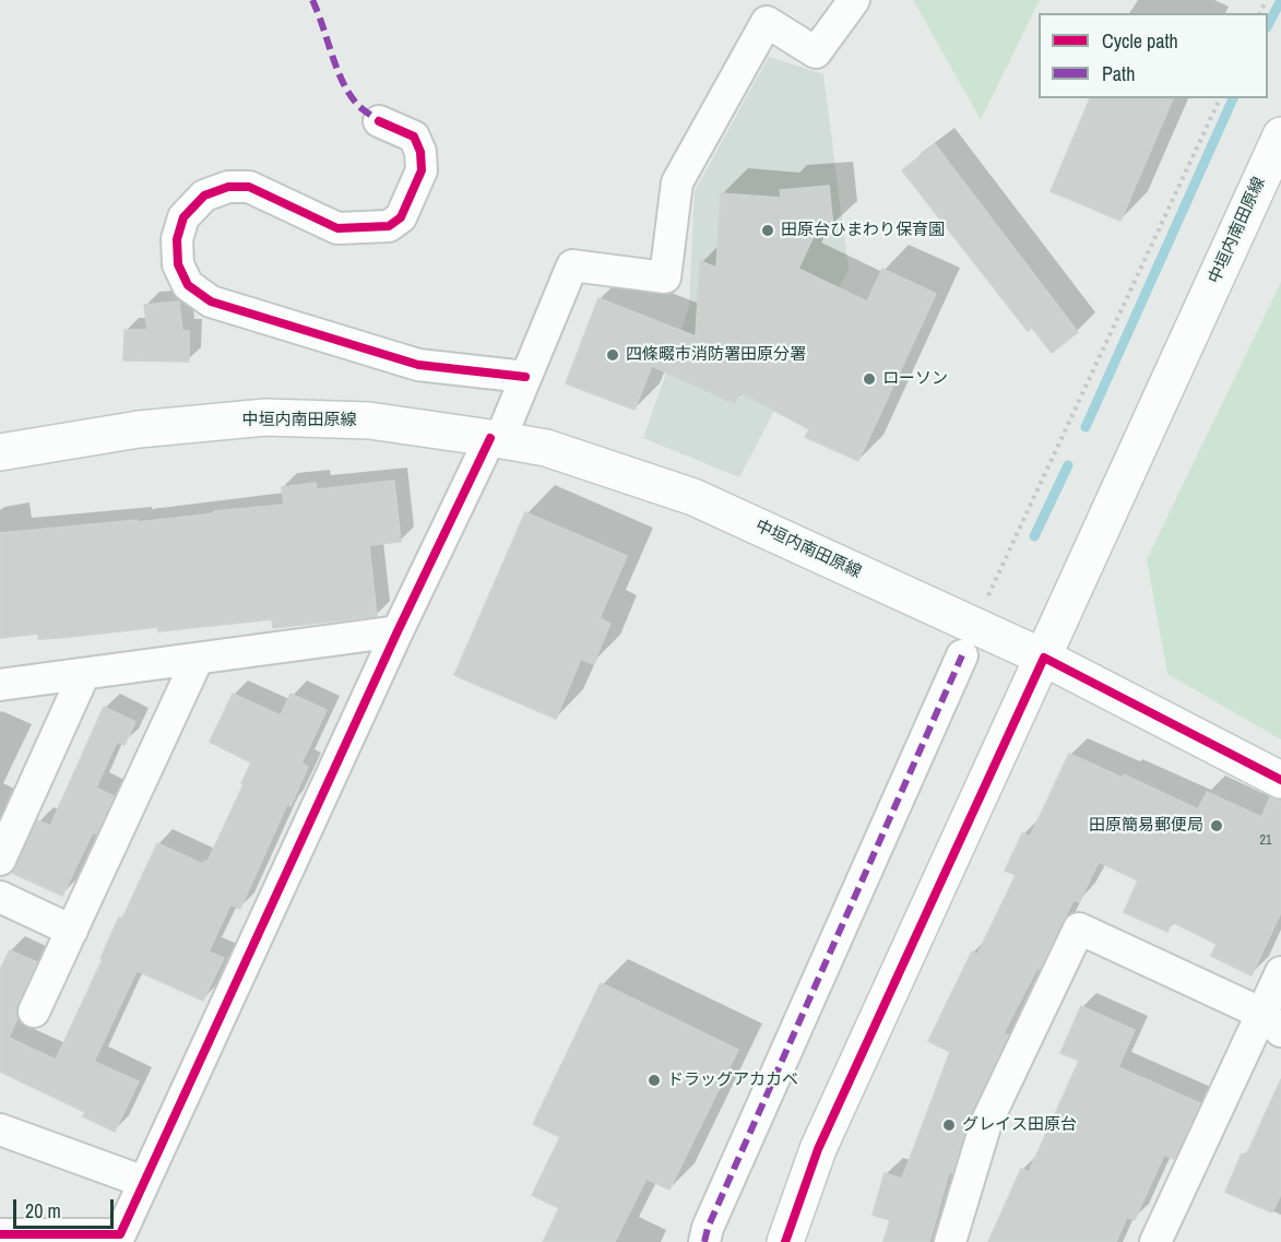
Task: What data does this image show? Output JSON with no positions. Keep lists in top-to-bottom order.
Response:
{
  "streets": {
    "main road": ["中垣内南田原線"]
  },
  "places": [
    "田原台ひまわり保育園",
    "四條畷市消防署田原分署",
    "ローソン",
    "田原簡易郵便局",
    "ドラッグアカカベ",
    "グレイス田原台"
  ],
  "house_numbers": ["21"],
  "legend": ["Cycle path", "Path"],
  "scale_bar": "20 m"
}
